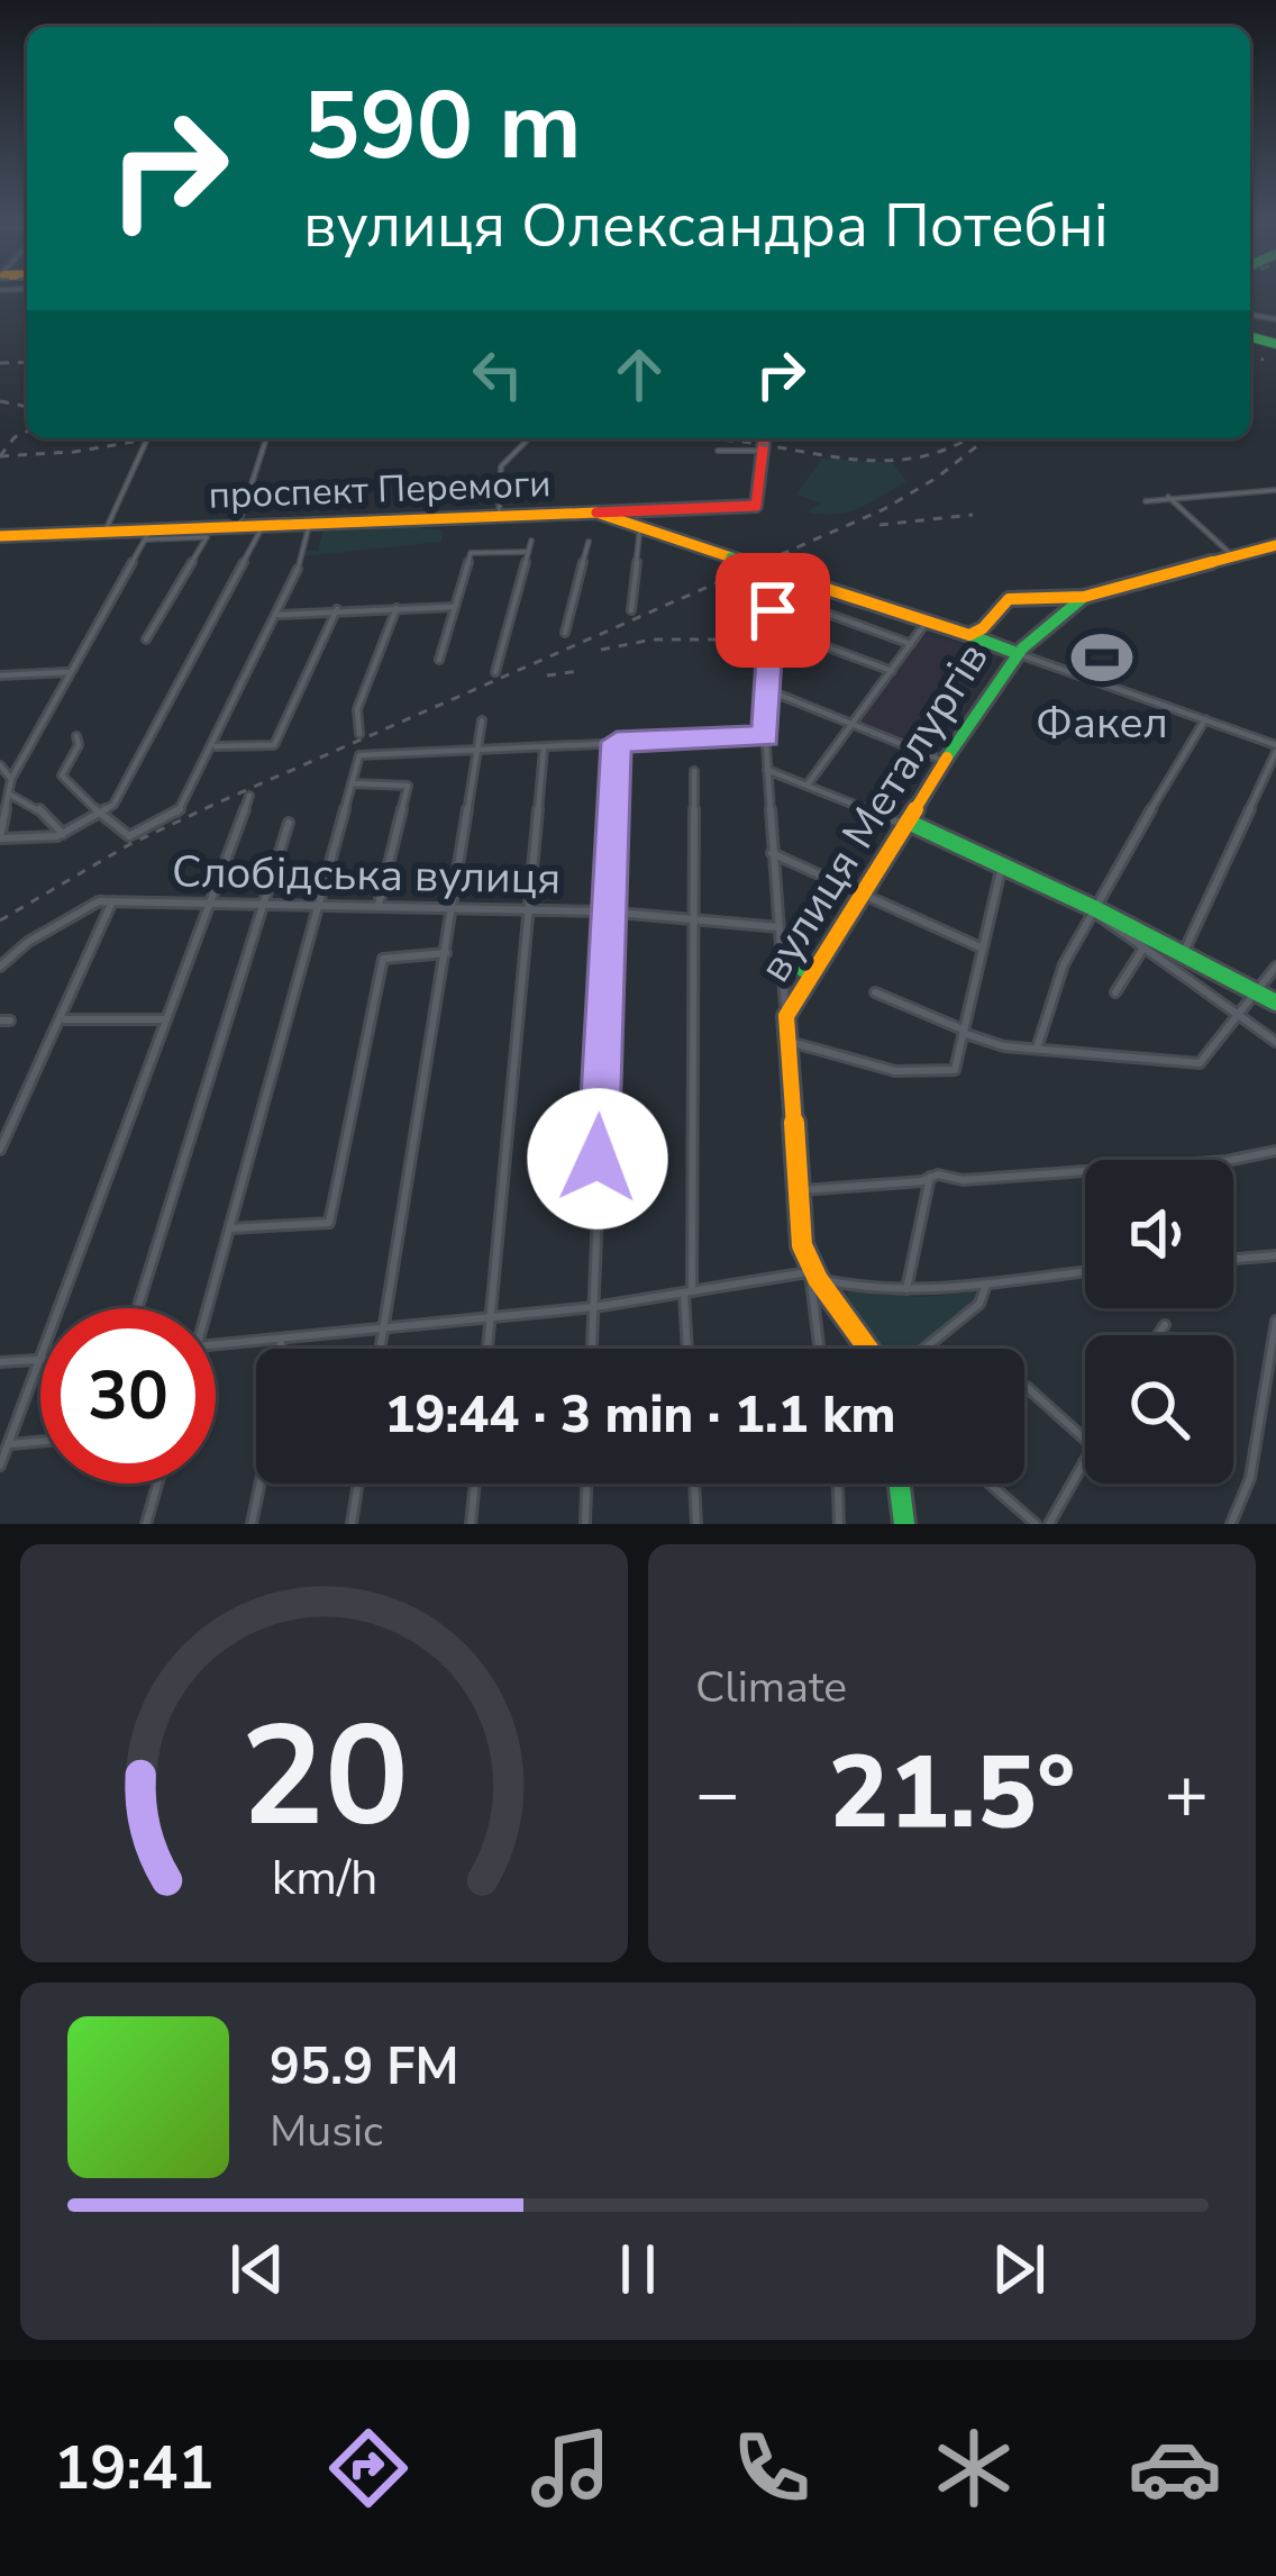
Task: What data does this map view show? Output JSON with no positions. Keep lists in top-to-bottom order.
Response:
{
  "streets": {
    "main road": ["проспект Перемоги", "вулиця Металургів"],
    "street": ["Слобідська вулиця"]
  },
  "crossings": [
    ["проспект Перемоги", "вулиця Металургів"]
  ],
  "places": {
    "sports": ["Факел"]
  },
  "page": {
    "turn": ["590 m", "вулиця Олександра Потебні"],
    "limit": "30",
    "trip": "19:44 · 3 min · 1.1 km",
    "tile": "Climate",
    "heat": ["−", "21.5°", "+"],
    "song": ["95.9 FM", "Music"],
    "tabs": "19:41",
    "gauge": ["20", "km/h"]
  }
}
